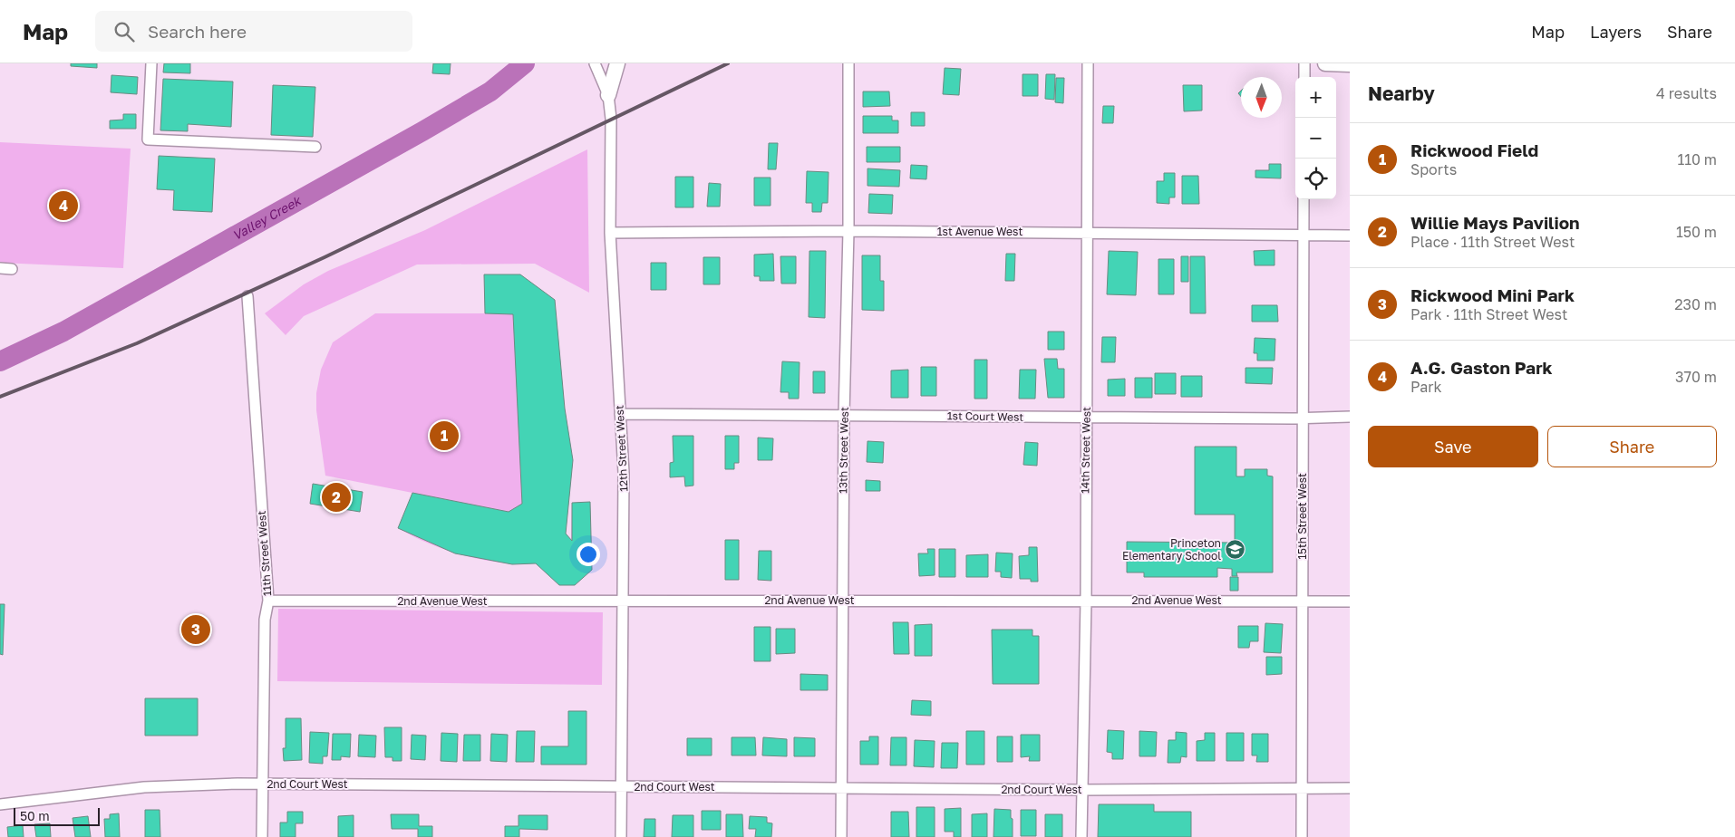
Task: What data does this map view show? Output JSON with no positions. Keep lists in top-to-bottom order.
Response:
{
  "streets": {
    "street": [
      "1st Avenue West",
      "1st Court West",
      "12th Street West",
      "13th Street West",
      "14th Street West",
      "15th Street West",
      "11th Street West",
      "2nd Avenue West",
      "2nd Court West"
    ]
  },
  "crossings": [
    ["1st Avenue West", "12th Street West"],
    ["1st Avenue West", "13th Street West"],
    ["1st Avenue West", "14th Street West"],
    ["1st Avenue West", "15th Street West"],
    ["1st Court West", "12th Street West"],
    ["1st Court West", "13th Street West"],
    ["1st Court West", "14th Street West"],
    ["1st Court West", "15th Street West"],
    ["12th Street West", "2nd Avenue West"],
    ["12th Street West", "2nd Court West"],
    ["13th Street West", "2nd Avenue West"],
    ["13th Street West", "2nd Court West"],
    ["14th Street West", "2nd Avenue West"],
    ["14th Street West", "2nd Court West"],
    ["15th Street West", "2nd Avenue West"],
    ["15th Street West", "2nd Court West"],
    ["11th Street West", "2nd Avenue West"],
    ["11th Street West", "2nd Court West"]
  ],
  "water": ["Valley Creek"],
  "places": {
    "school or university": ["Princeton Elementary School"]
  },
  "scale_bar": "50 m",
  "north": "bottom",
  "page": {
    "header": "Map",
    "search": "Search here",
    "nav": ["Map", "Layers", "Share"],
    "heading": ["Nearby", "4 results"],
    "map_buttons": ["+", "−"],
    "list": [
      {
        "mark": "1",
        "name": "Rickwood Field",
        "note": "Sports",
        "value": "110 m"
      },
      {
        "mark": "2",
        "name": "Willie Mays Pavilion",
        "note": "Place · 11th Street West",
        "value": "150 m"
      },
      {
        "mark": "3",
        "name": "Rickwood Mini Park",
        "note": "Park · 11th Street West",
        "value": "230 m"
      },
      {
        "mark": "4",
        "name": "A.G. Gaston Park",
        "note": "Park",
        "value": "370 m"
      }
    ],
    "pins": [
      "4",
      "1",
      "2",
      "3"
    ],
    "buttons": ["Save", "Share"],
    "scale": "50 m"
  }
}
